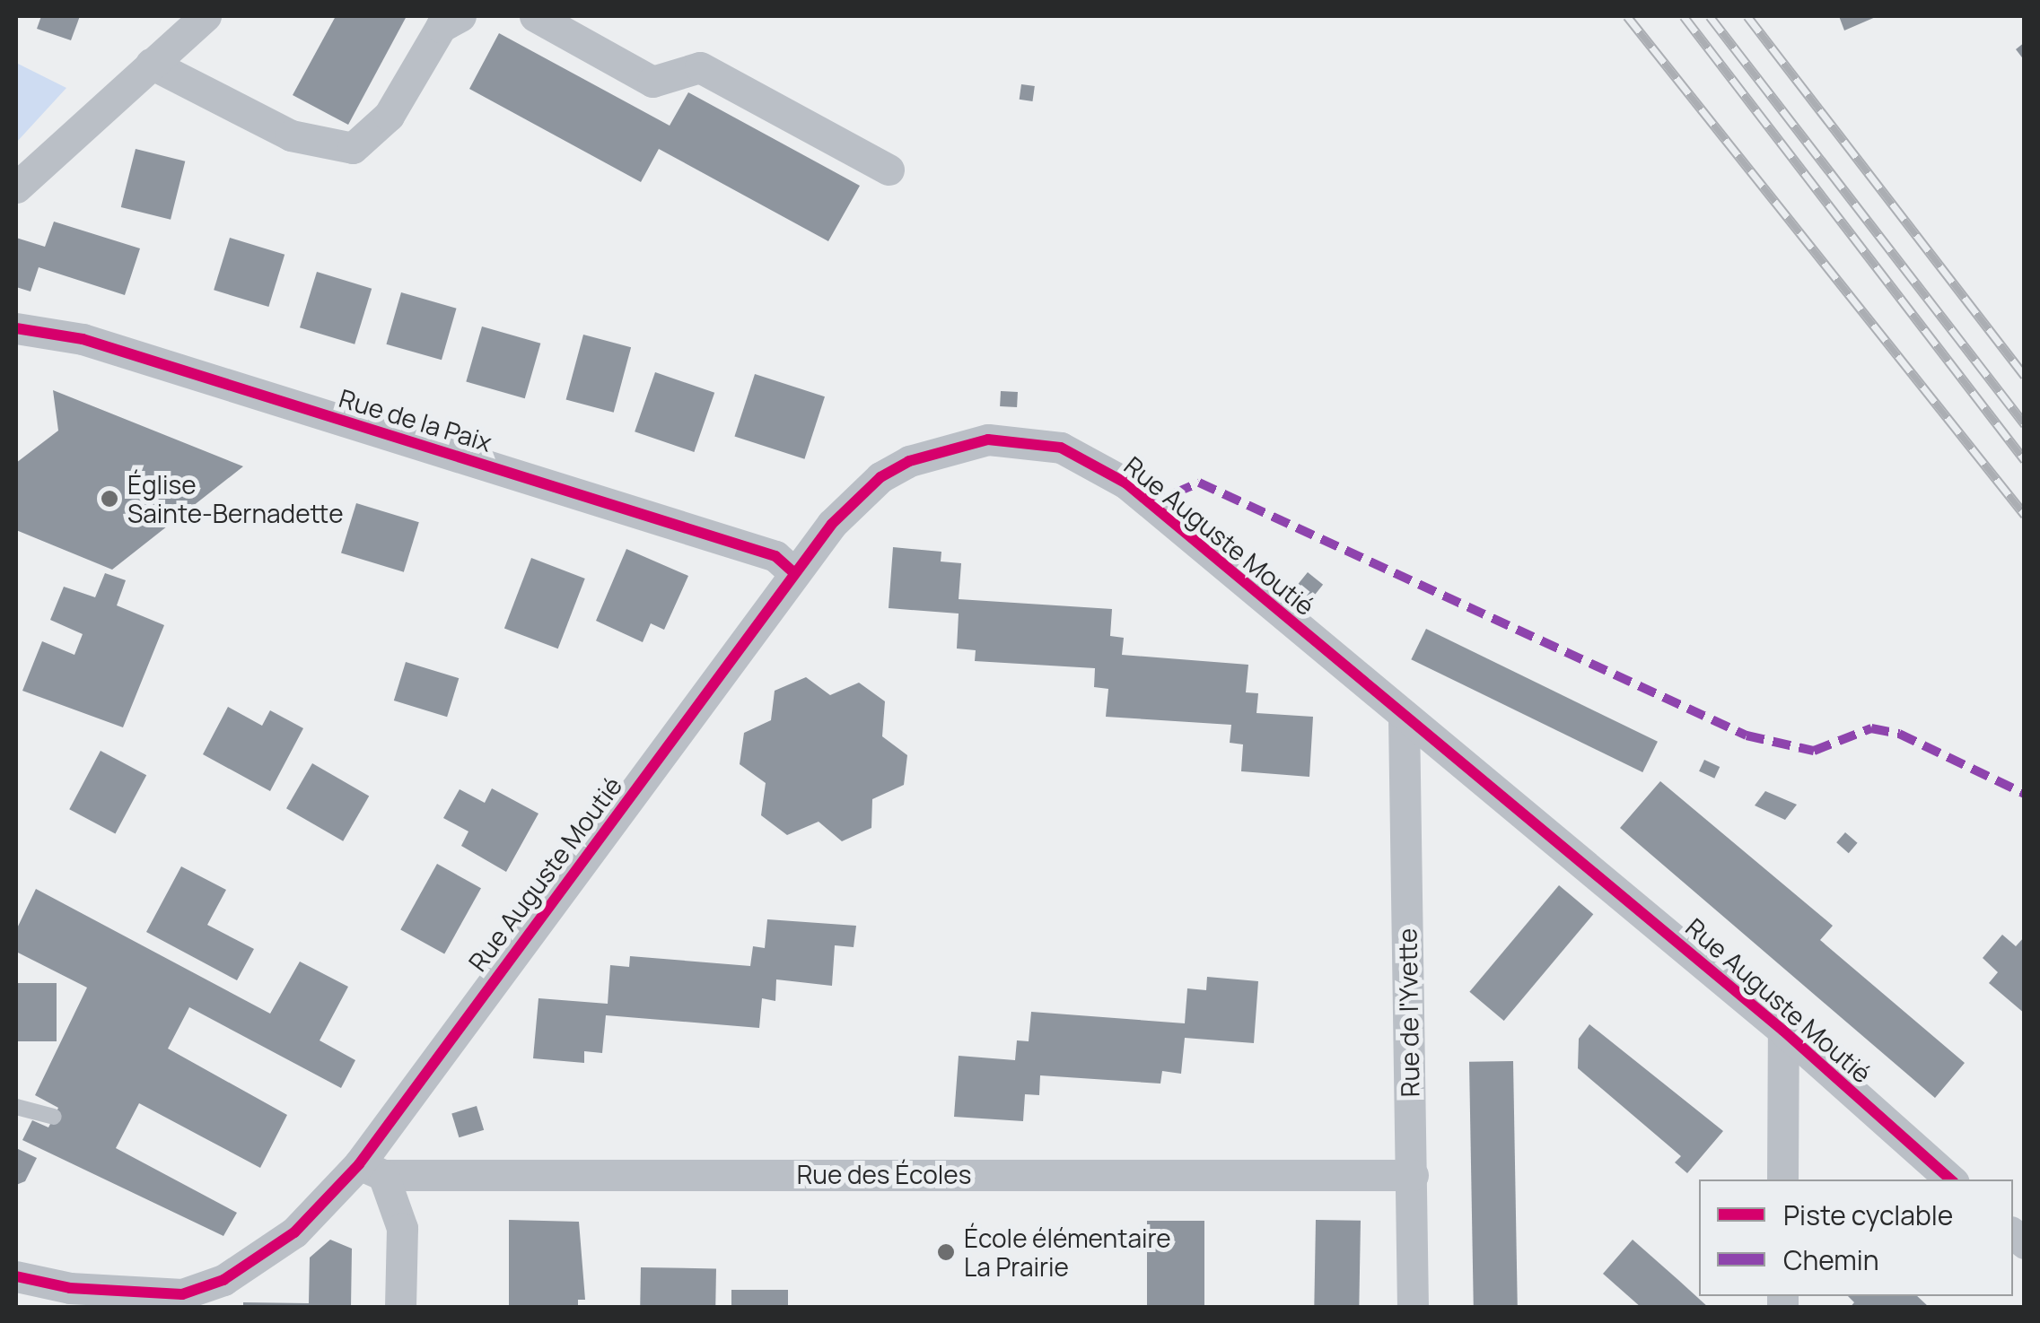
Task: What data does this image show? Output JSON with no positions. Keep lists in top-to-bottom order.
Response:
{
  "streets": {
    "street": [
      "Rue de la Paix",
      "Rue Auguste Moutié",
      "Rue de l'Yvette",
      "Rue des Écoles"
    ]
  },
  "crossings": [
    ["Rue de la Paix", "Rue Auguste Moutié"],
    ["Rue Auguste Moutié", "Rue de l'Yvette"],
    ["Rue Auguste Moutié", "Rue des Écoles"],
    ["Rue de l'Yvette", "Rue des Écoles"]
  ],
  "places": ["Église Sainte-Bernadette", "École élémentaire La Prairie"],
  "legend": ["Piste cyclable", "Chemin"]
}
